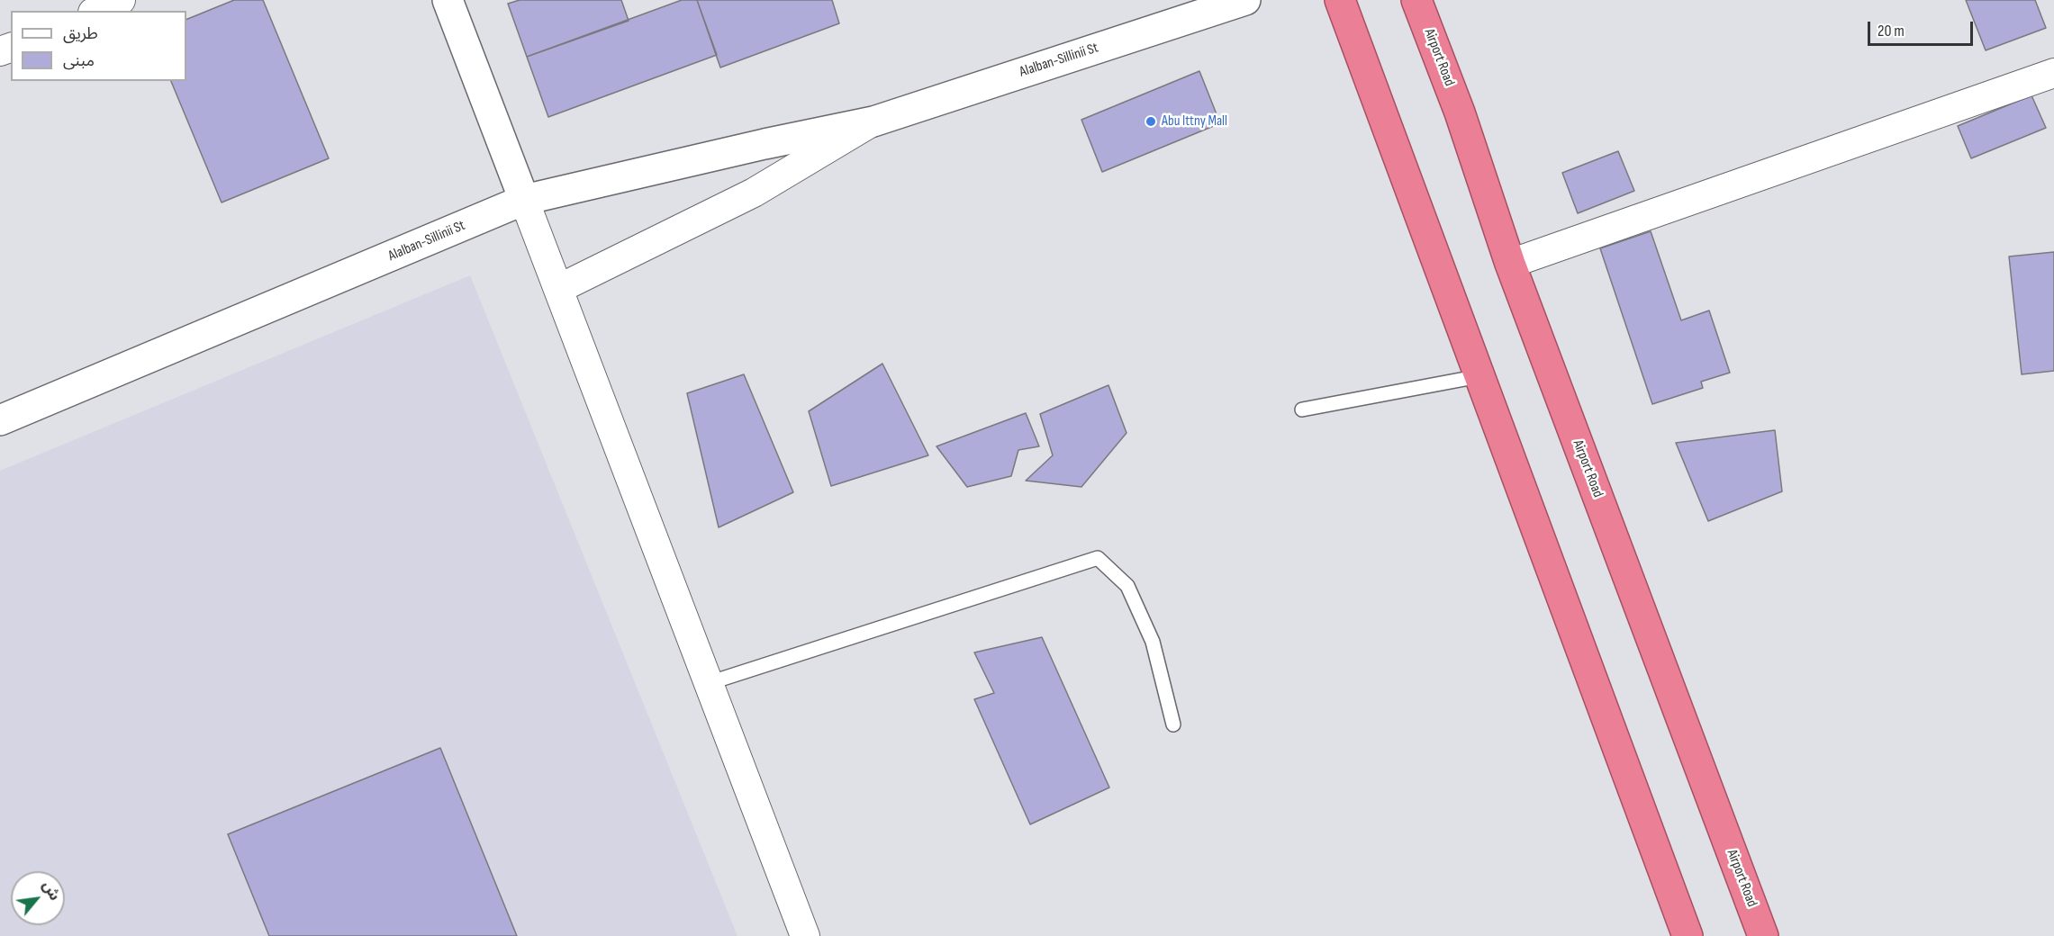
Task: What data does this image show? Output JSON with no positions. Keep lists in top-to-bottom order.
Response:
{
  "streets": {
    "highway": ["Airport Road"],
    "street": ["Alalban-Sillinii St"]
  },
  "places": ["Abu Ittny Mall"],
  "legend": ["طريق", "مبنى"],
  "scale_bar": "20 m",
  "north": "top right"
}
